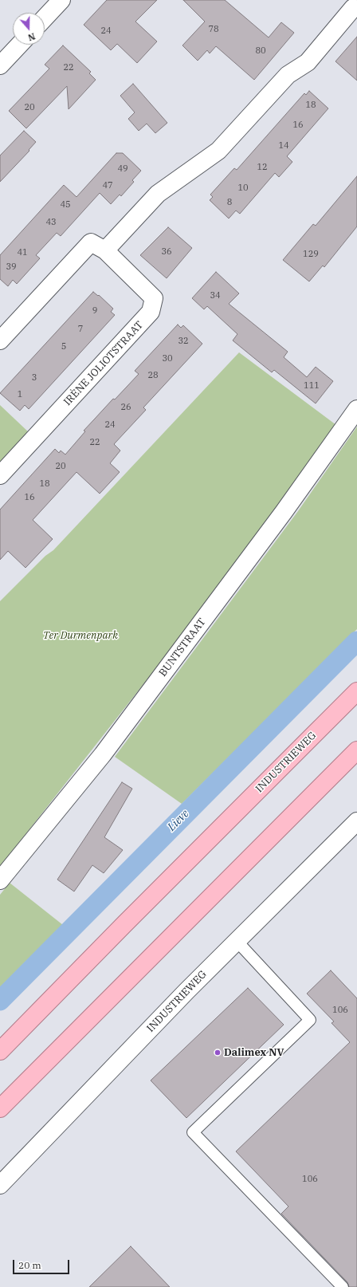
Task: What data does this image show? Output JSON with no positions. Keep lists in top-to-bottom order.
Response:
{
  "streets": {
    "highway": ["INDUSTRIEWEG"],
    "street": ["IRÈNE JOLIOTSTRAAT", "BUNTSTRAAT"]
  },
  "water": ["Lieve"],
  "parks": ["Ter Durmenpark"],
  "places": ["Dalimex NV"],
  "house_numbers": [
    "78",
    "24",
    "80",
    "22",
    "18",
    "20",
    "16",
    "14",
    "12",
    "49",
    "47",
    "10",
    "8",
    "45",
    "43",
    "36",
    "41",
    "129",
    "39",
    "34",
    "9",
    "7",
    "32",
    "5",
    "30",
    "28",
    "3",
    "111",
    "1",
    "26",
    "24",
    "22",
    "20",
    "18",
    "16",
    "106",
    "106"
  ],
  "scale_bar": "20 m",
  "north": "bottom"
}
